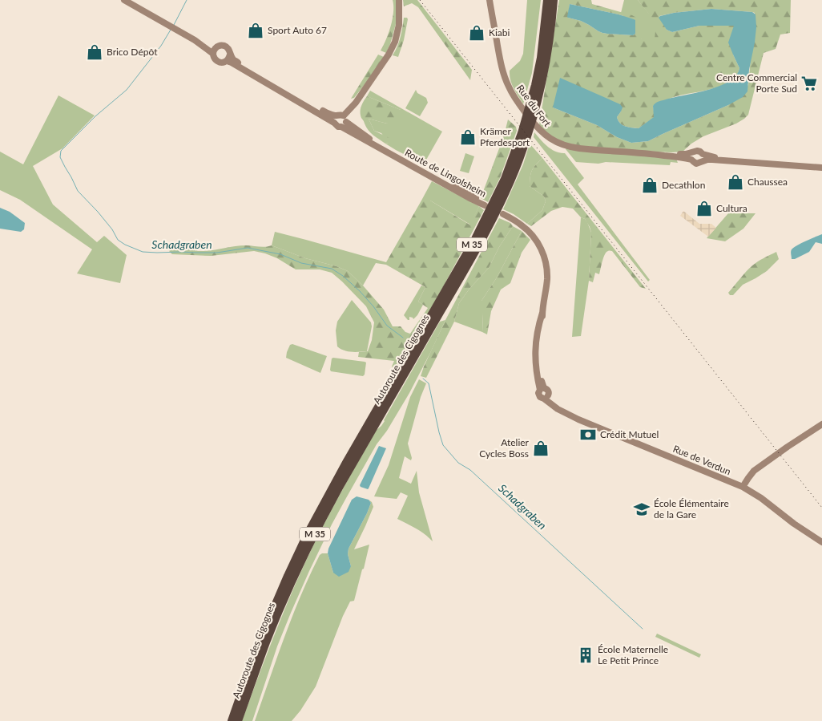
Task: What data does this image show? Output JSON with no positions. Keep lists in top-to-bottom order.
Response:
{
  "streets": {
    "highway": ["M 35", "Autoroute des Cigognes"],
    "main road": ["Rue du Fort", "Route de Lingolsheim", "Rue de Verdun"]
  },
  "water": ["Schadgraben"],
  "places": {
    "shop": [
      "Sport Auto 67",
      "Kiabi",
      "Brico Dépôt",
      "Krämer Pferdesport",
      "Chaussea",
      "Decathlon",
      "Cultura",
      "Atelier Cycles Boss"
    ],
    "supermarket": ["Centre Commercial Porte Sud"],
    "bank": ["Crédit Mutuel"],
    "school or university": ["École Élémentaire de la Gare"],
    "building": ["École Maternelle Le Petit Prince"]
  }
}
